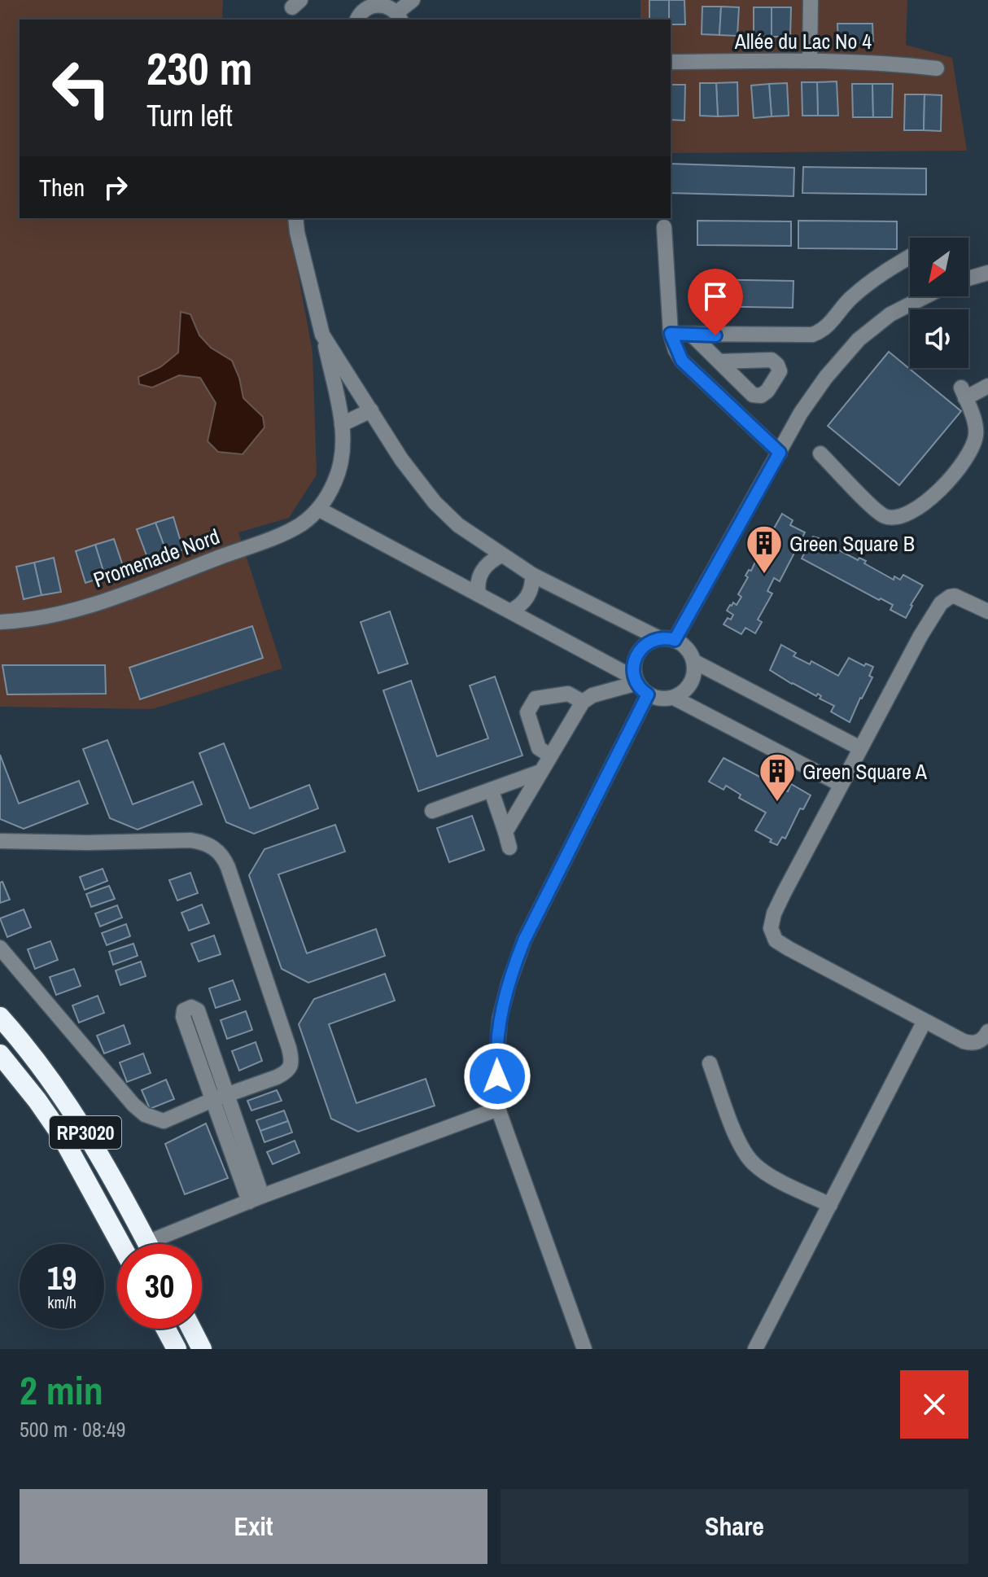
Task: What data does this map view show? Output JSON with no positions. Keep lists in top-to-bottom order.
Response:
{
  "streets": {
    "highway": ["RP3020"],
    "street": ["Allée du Lac No 4", "Promenade Nord"]
  },
  "places": {
    "building": ["Green Square B", "Green Square A"]
  },
  "north": "bottom left",
  "page": {
    "turn": ["230 m", "Turn left"],
    "then": "Then",
    "speed": "19 km/h",
    "limit": "30",
    "heading": ["2 min", "500 m · 08:49"],
    "buttons": ["Exit", "Share"]
  }
}
